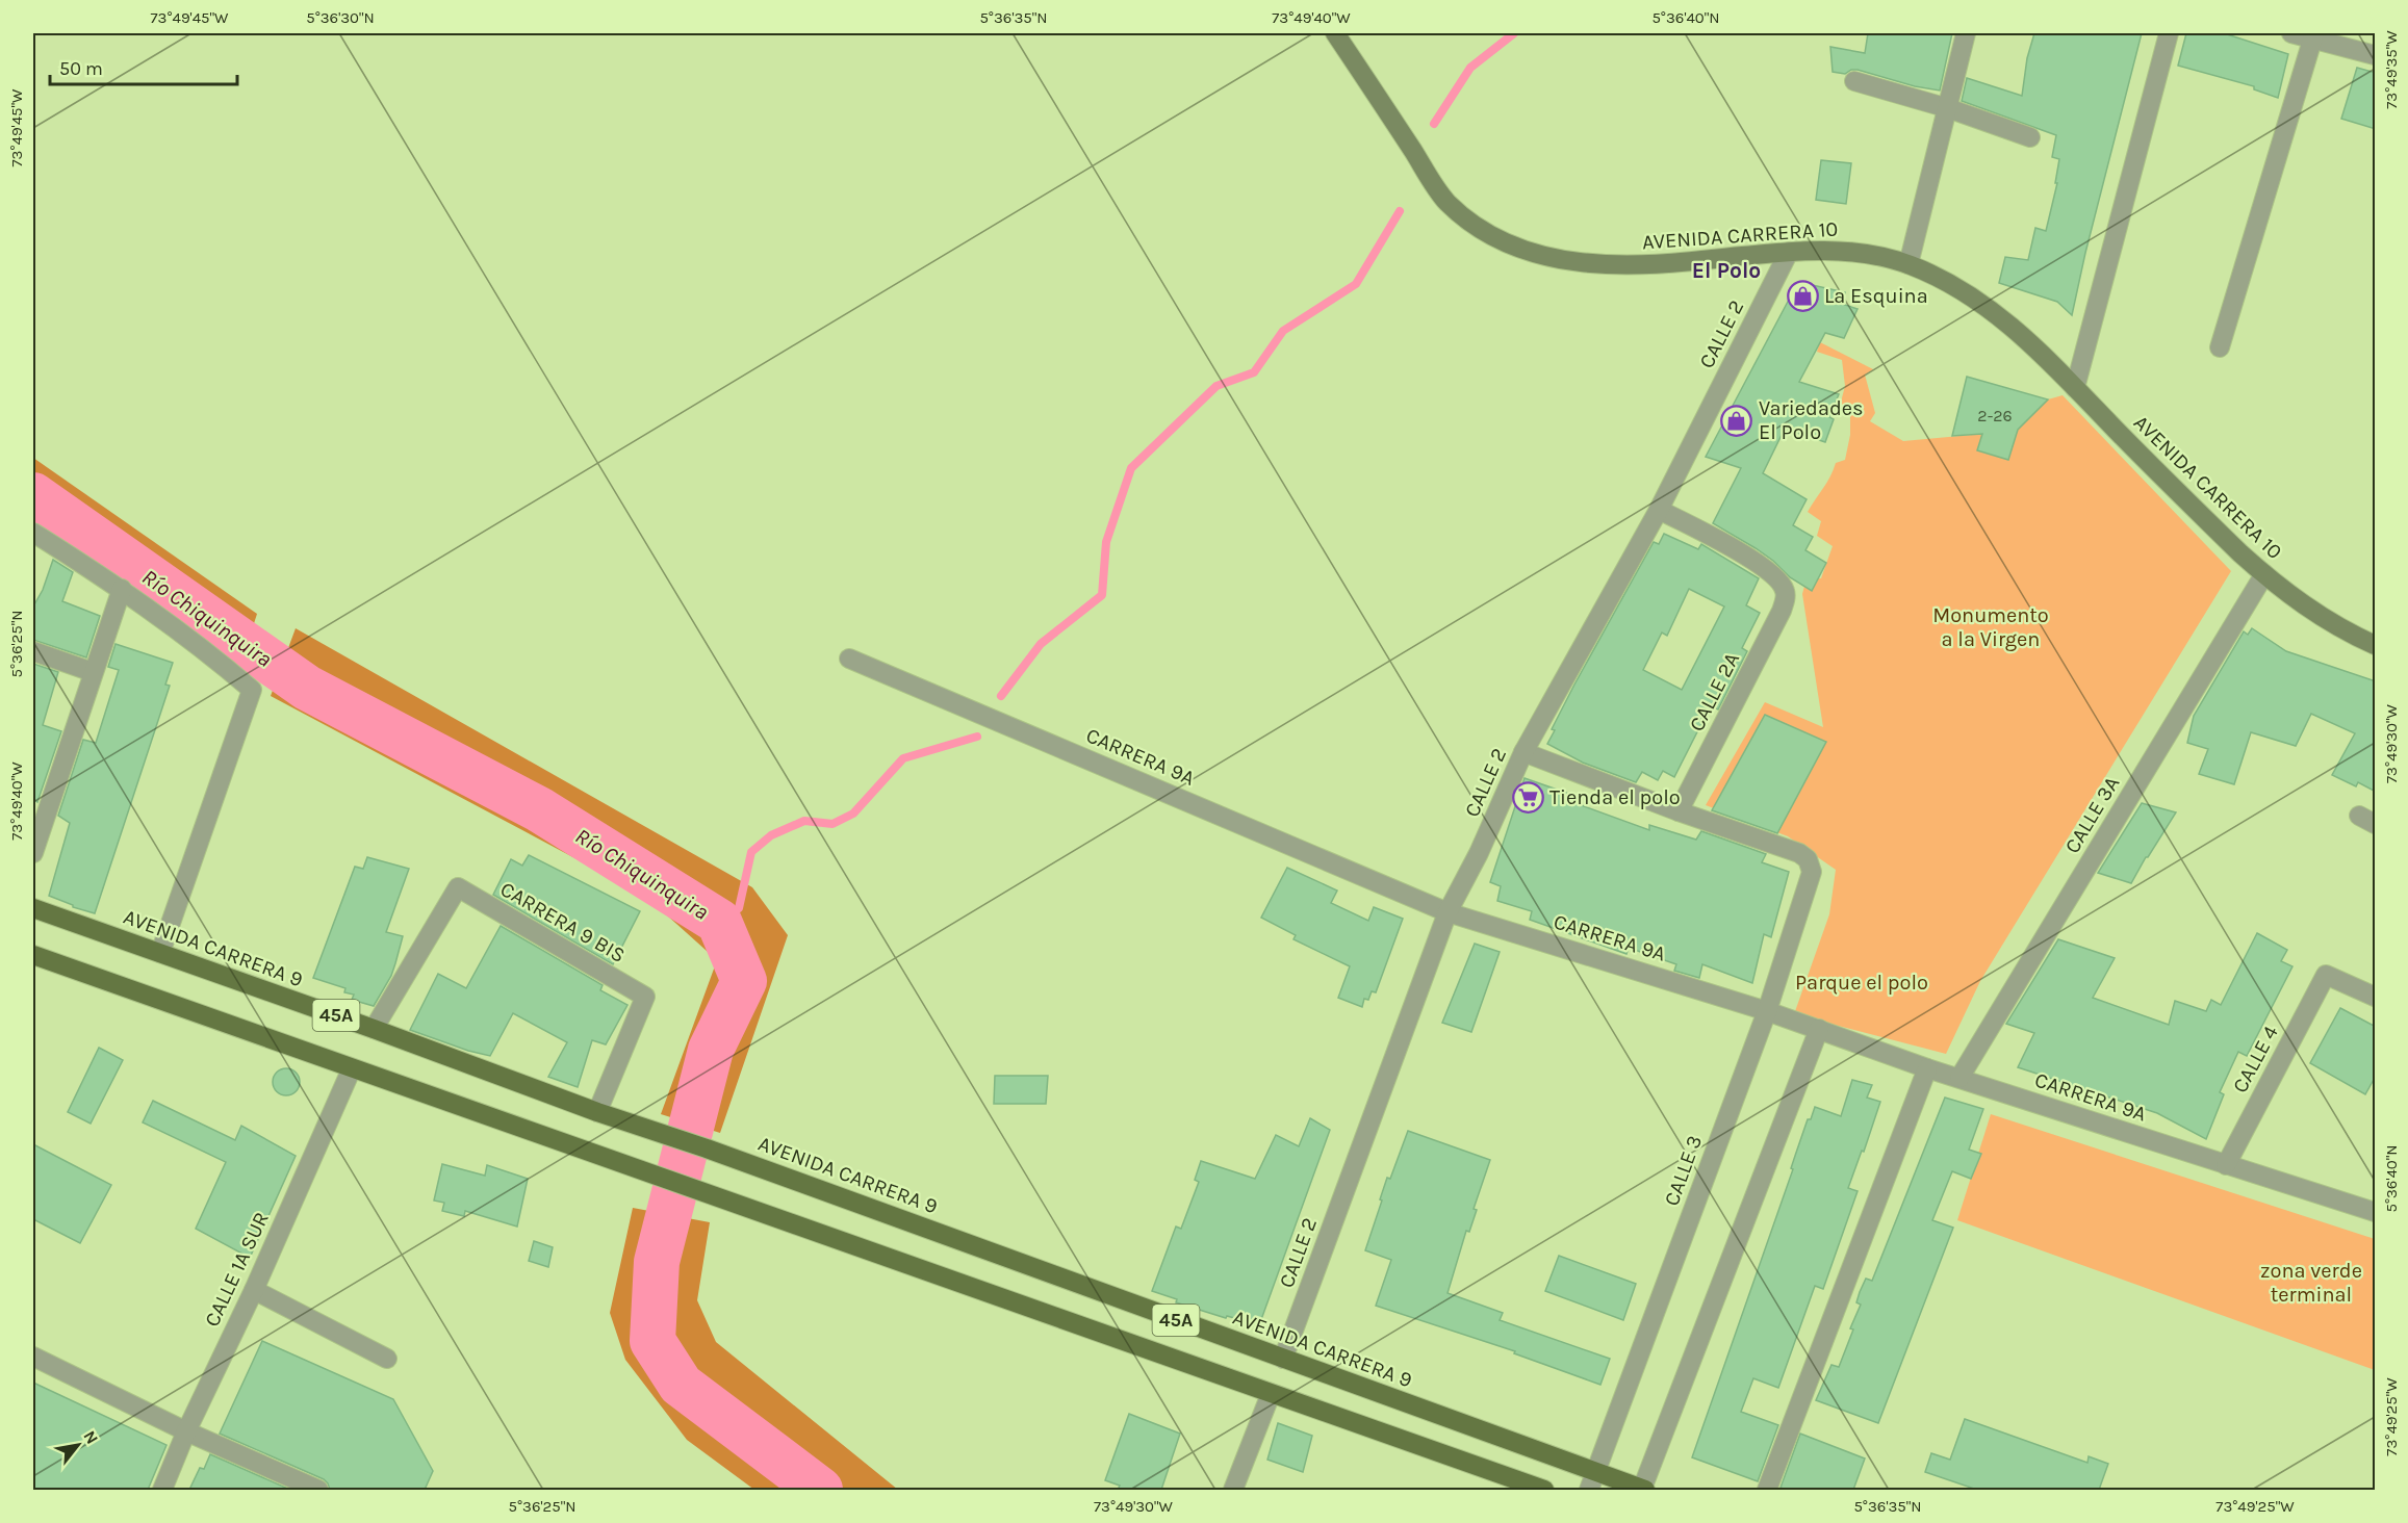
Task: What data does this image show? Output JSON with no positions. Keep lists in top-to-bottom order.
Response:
{
  "streets": {
    "main road": ["AVENIDA CARRERA 10", "AVENIDA CARRERA 9", "45A"],
    "street": [
      "CALLE 2",
      "CALLE 2A",
      "CARRERA 9A",
      "CALLE 3A",
      "CARRERA 9 BIS",
      "CALLE 4",
      "CALLE 3",
      "CALLE 1A SUR"
    ]
  },
  "crossings": [
    ["AVENIDA CARRERA 10", "CALLE 2"],
    ["AVENIDA CARRERA 10", "CALLE 3A"],
    ["CALLE 2", "CALLE 2A"],
    ["CALLE 2", "CARRERA 9A"],
    ["CALLE 2", "AVENIDA CARRERA 9"],
    ["CALLE 2A", "CALLE 3"],
    ["CARRERA 9A", "CALLE 3A"],
    ["CARRERA 9A", "CALLE 4"],
    ["CARRERA 9A", "CALLE 3"],
    ["CARRERA 9 BIS", "AVENIDA CARRERA 9"],
    ["AVENIDA CARRERA 9", "CALLE 3"],
    ["45A", "CALLE 1A SUR"]
  ],
  "districts": ["El Polo"],
  "water": ["Río Chiquinquira"],
  "parks": ["Monumento a la Virgen", "Parque el polo", "zona verde terminal"],
  "places": {
    "shop": ["La Esquina", "Variedades El Polo"],
    "supermarket": ["Tienda el polo"]
  },
  "house_numbers": ["2-26"],
  "scale_bar": "50 m",
  "north": "top right",
  "coordinates": [
    "73°49'45\"W",
    "5°36'30\"N",
    "5°36'35\"N",
    "73°49'40\"W",
    "5°36'40\"N",
    "73°49'35\"W",
    "5°36'25\"N",
    "73°49'30\"W",
    "73°49'25\"W"
  ]
}
